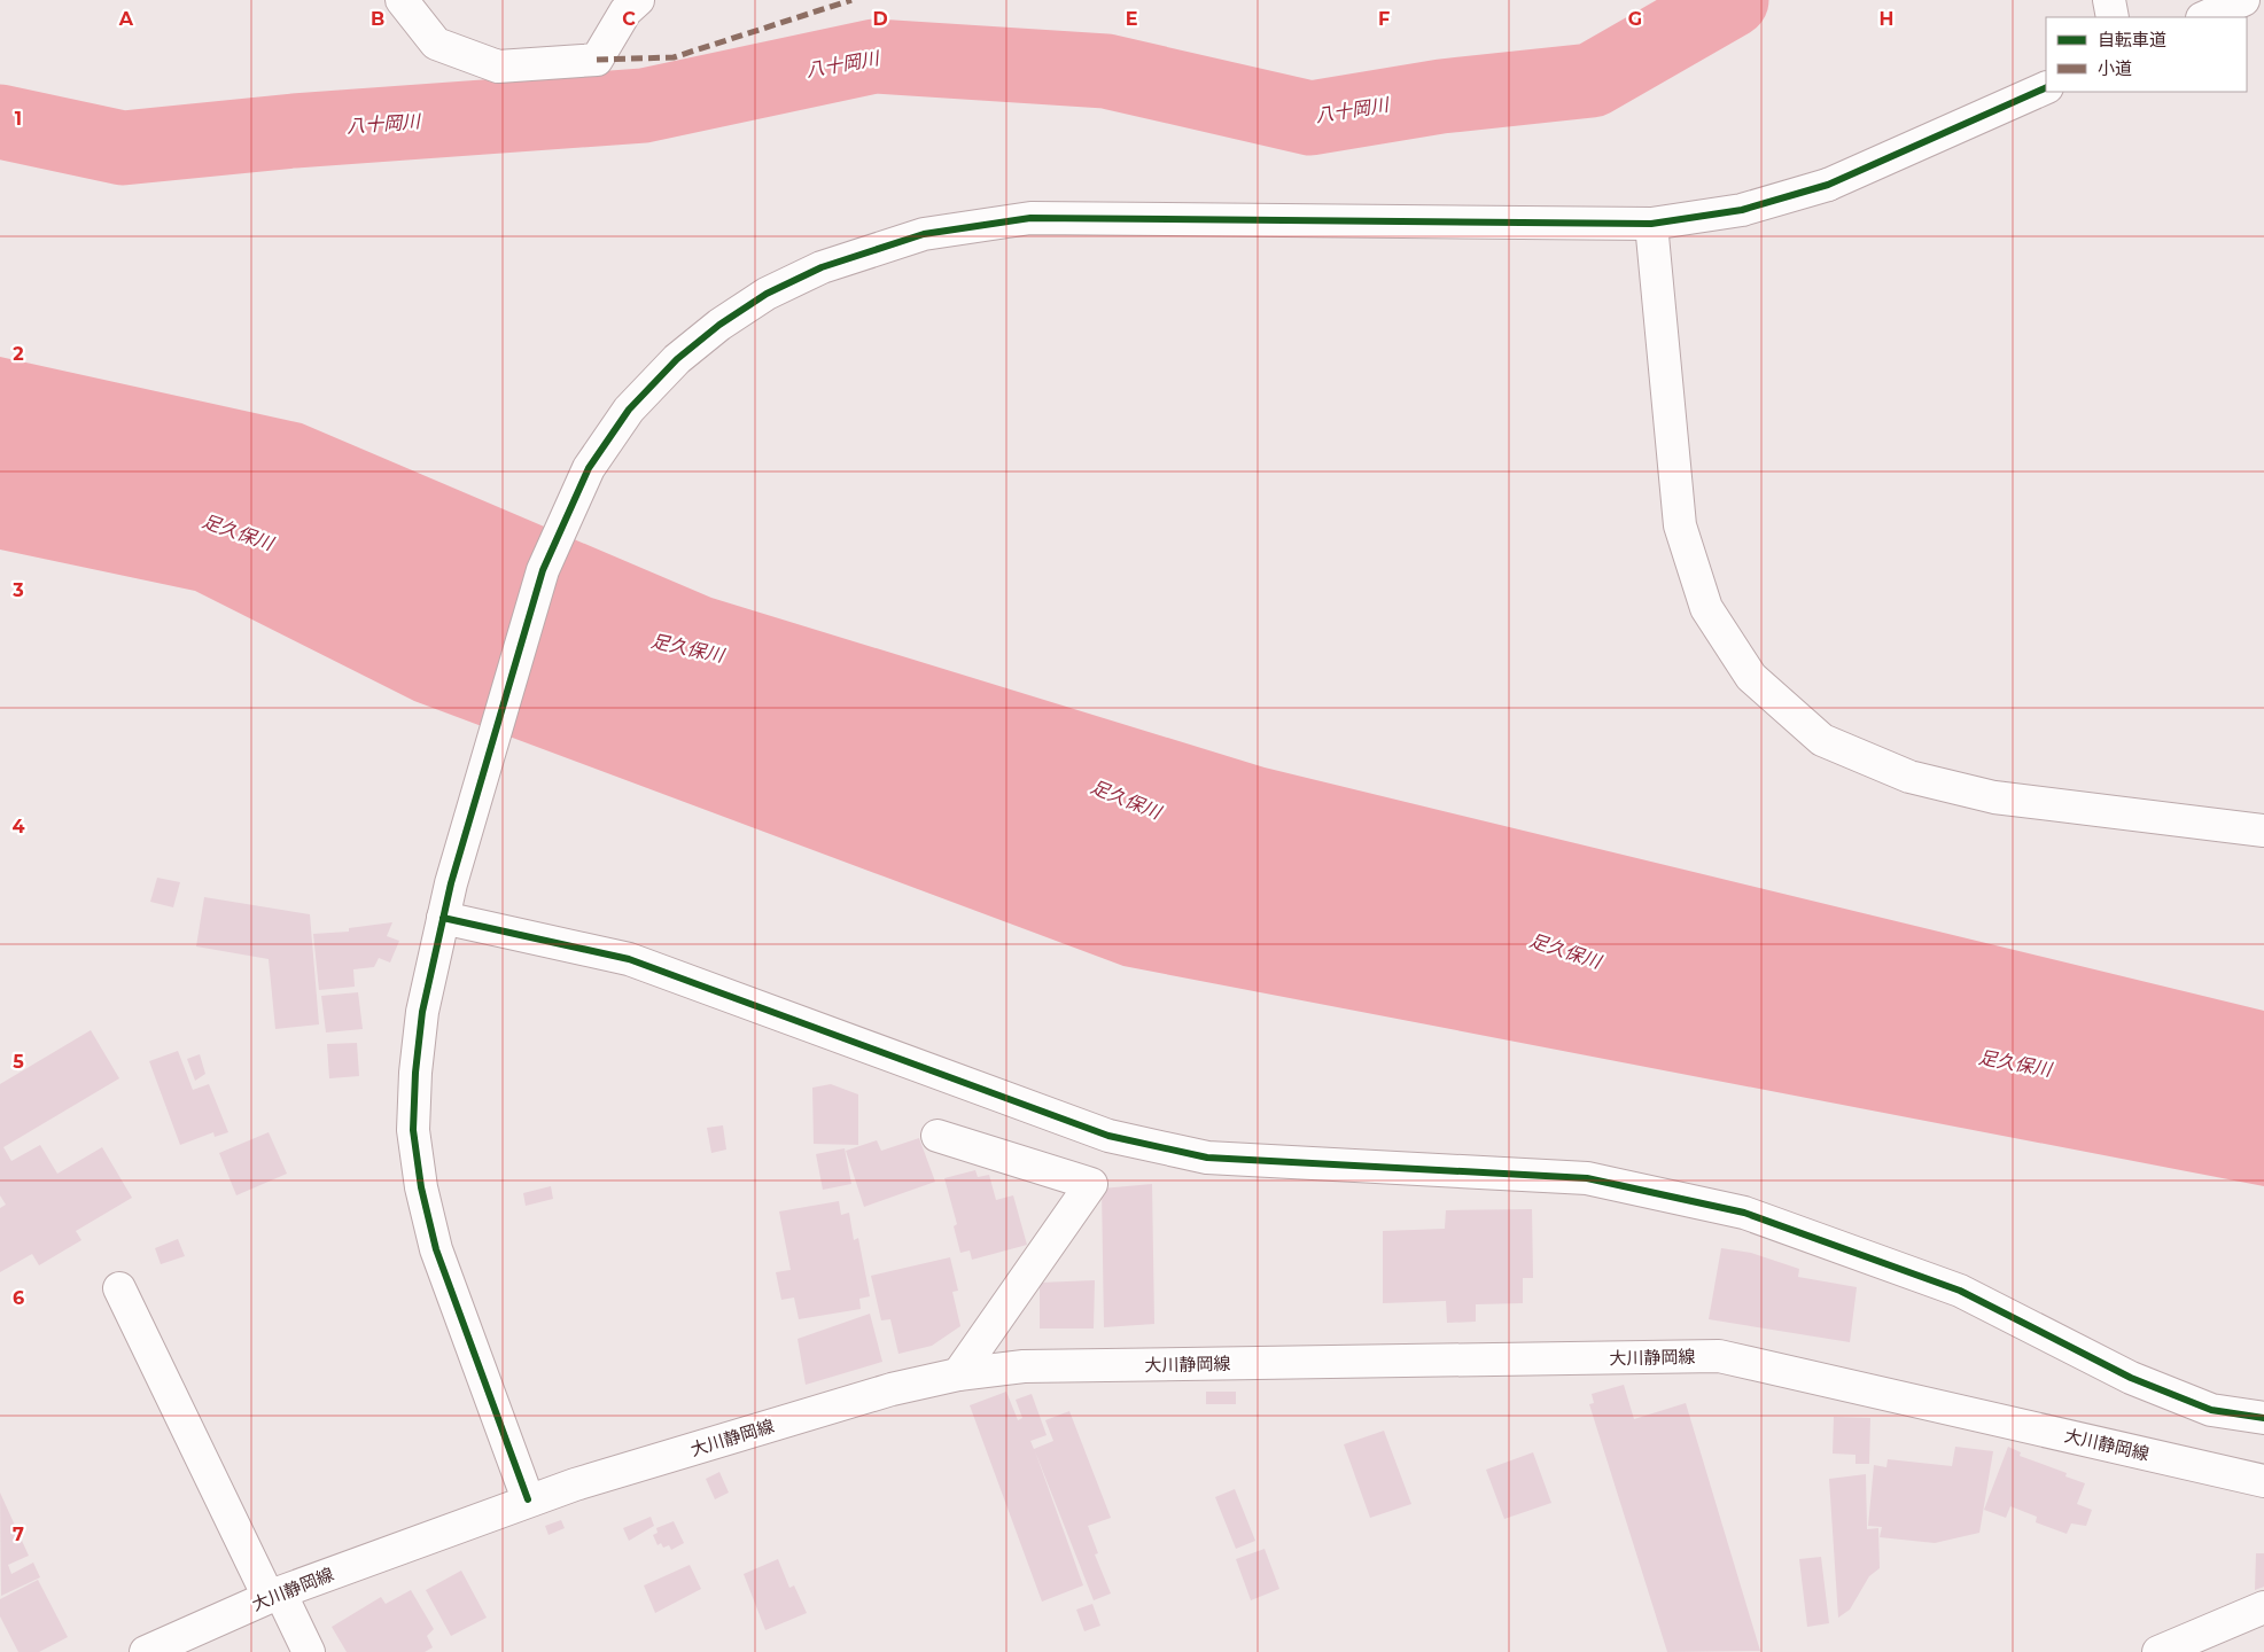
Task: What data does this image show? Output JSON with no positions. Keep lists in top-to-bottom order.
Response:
{
  "streets": {
    "street": ["大川静岡線"]
  },
  "water": ["八十岡川", "足久保川"],
  "legend": ["自転車道", "小道"],
  "grid": {
    "columns": [
      "A",
      "B",
      "C",
      "D",
      "E",
      "F",
      "G",
      "H"
    ],
    "rows": [
      "1",
      "2",
      "3",
      "4",
      "5",
      "6",
      "7"
    ]
  }
}
